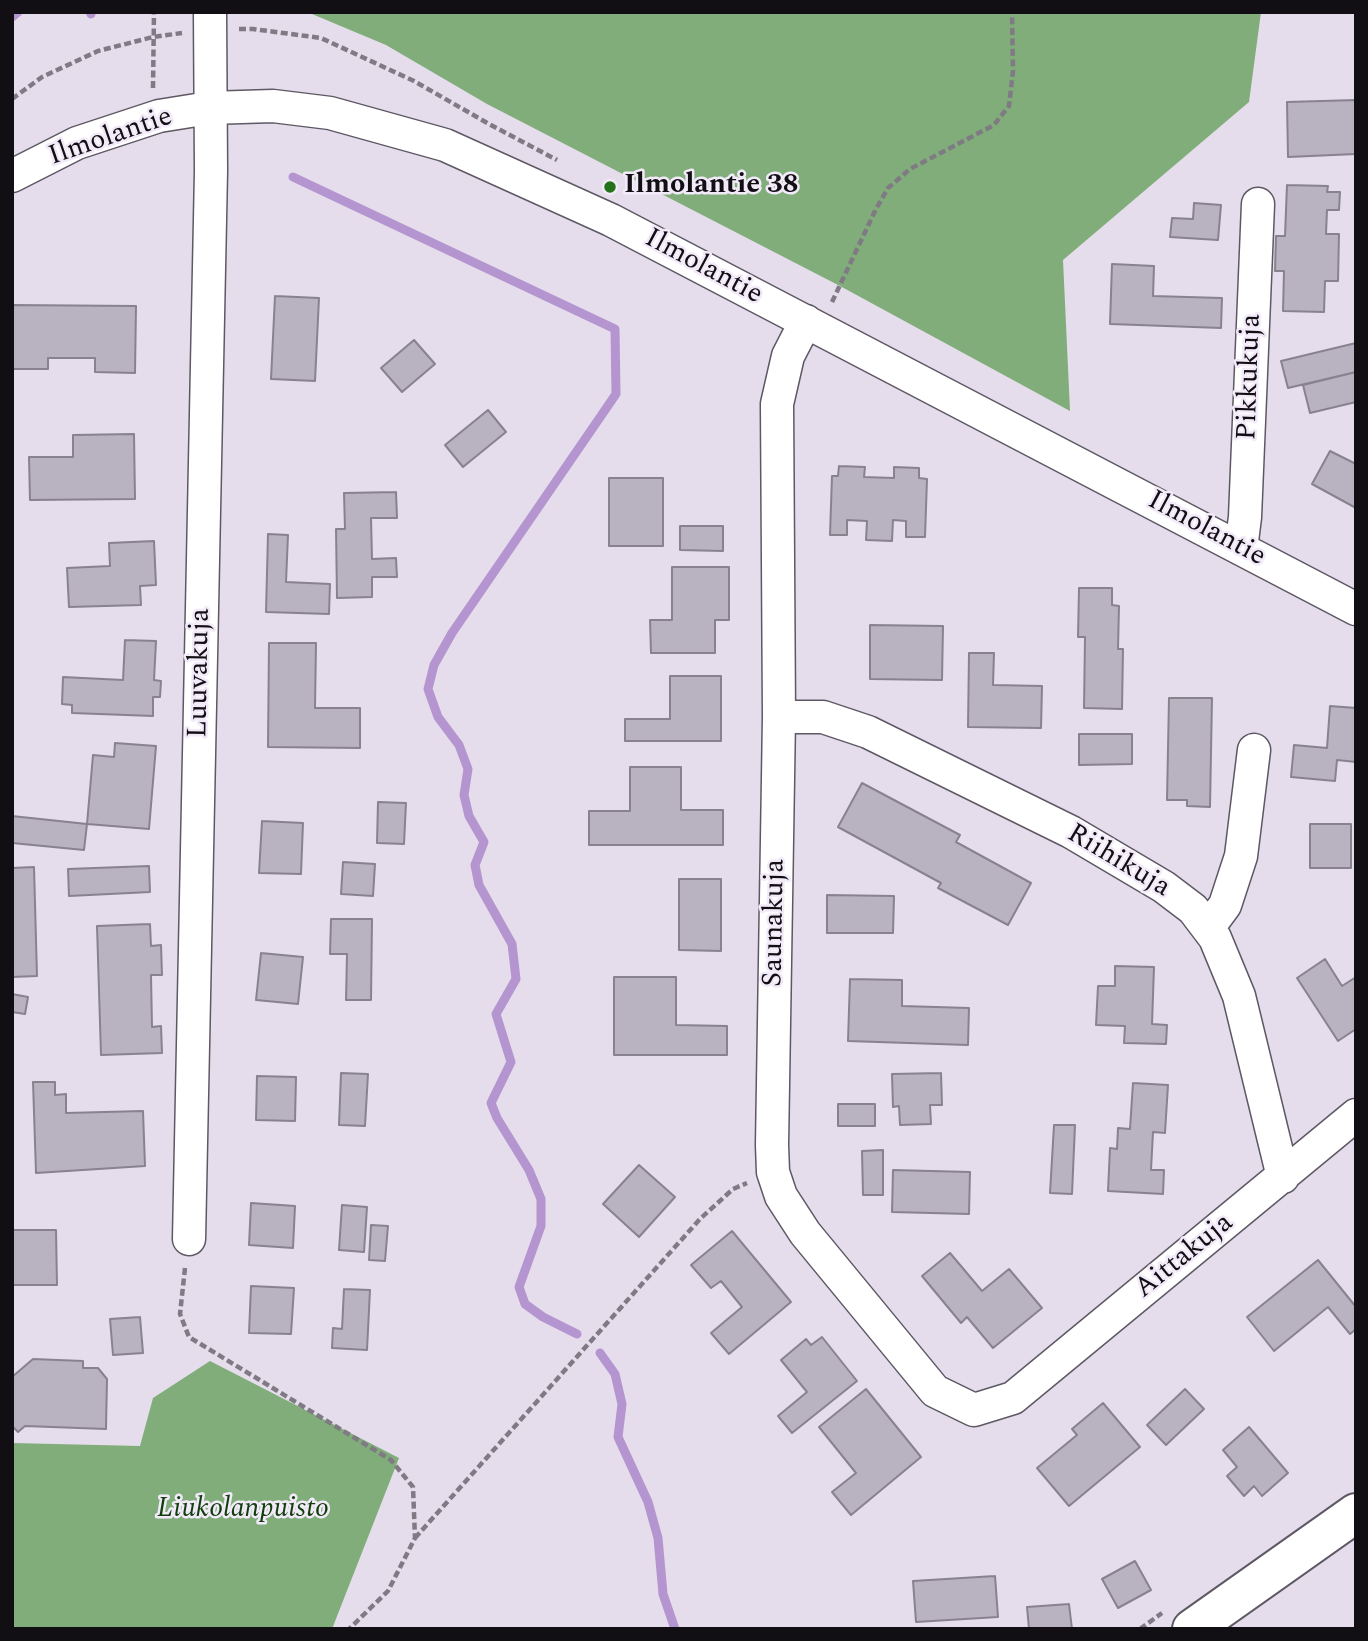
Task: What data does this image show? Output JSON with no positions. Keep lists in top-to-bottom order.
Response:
{
  "streets": {
    "street": [
      "Ilmolantie",
      "Pikkukuja",
      "Luuvakuja",
      "Riihikuja",
      "Saunakuja",
      "Aittakuja"
    ]
  },
  "crossings": [
    ["Ilmolantie", "Pikkukuja"],
    ["Ilmolantie", "Luuvakuja"],
    ["Ilmolantie", "Saunakuja"],
    ["Riihikuja", "Saunakuja"],
    ["Riihikuja", "Aittakuja"],
    ["Saunakuja", "Aittakuja"]
  ],
  "parks": ["Liukolanpuisto"],
  "places": ["Ilmolantie 38"]
}
